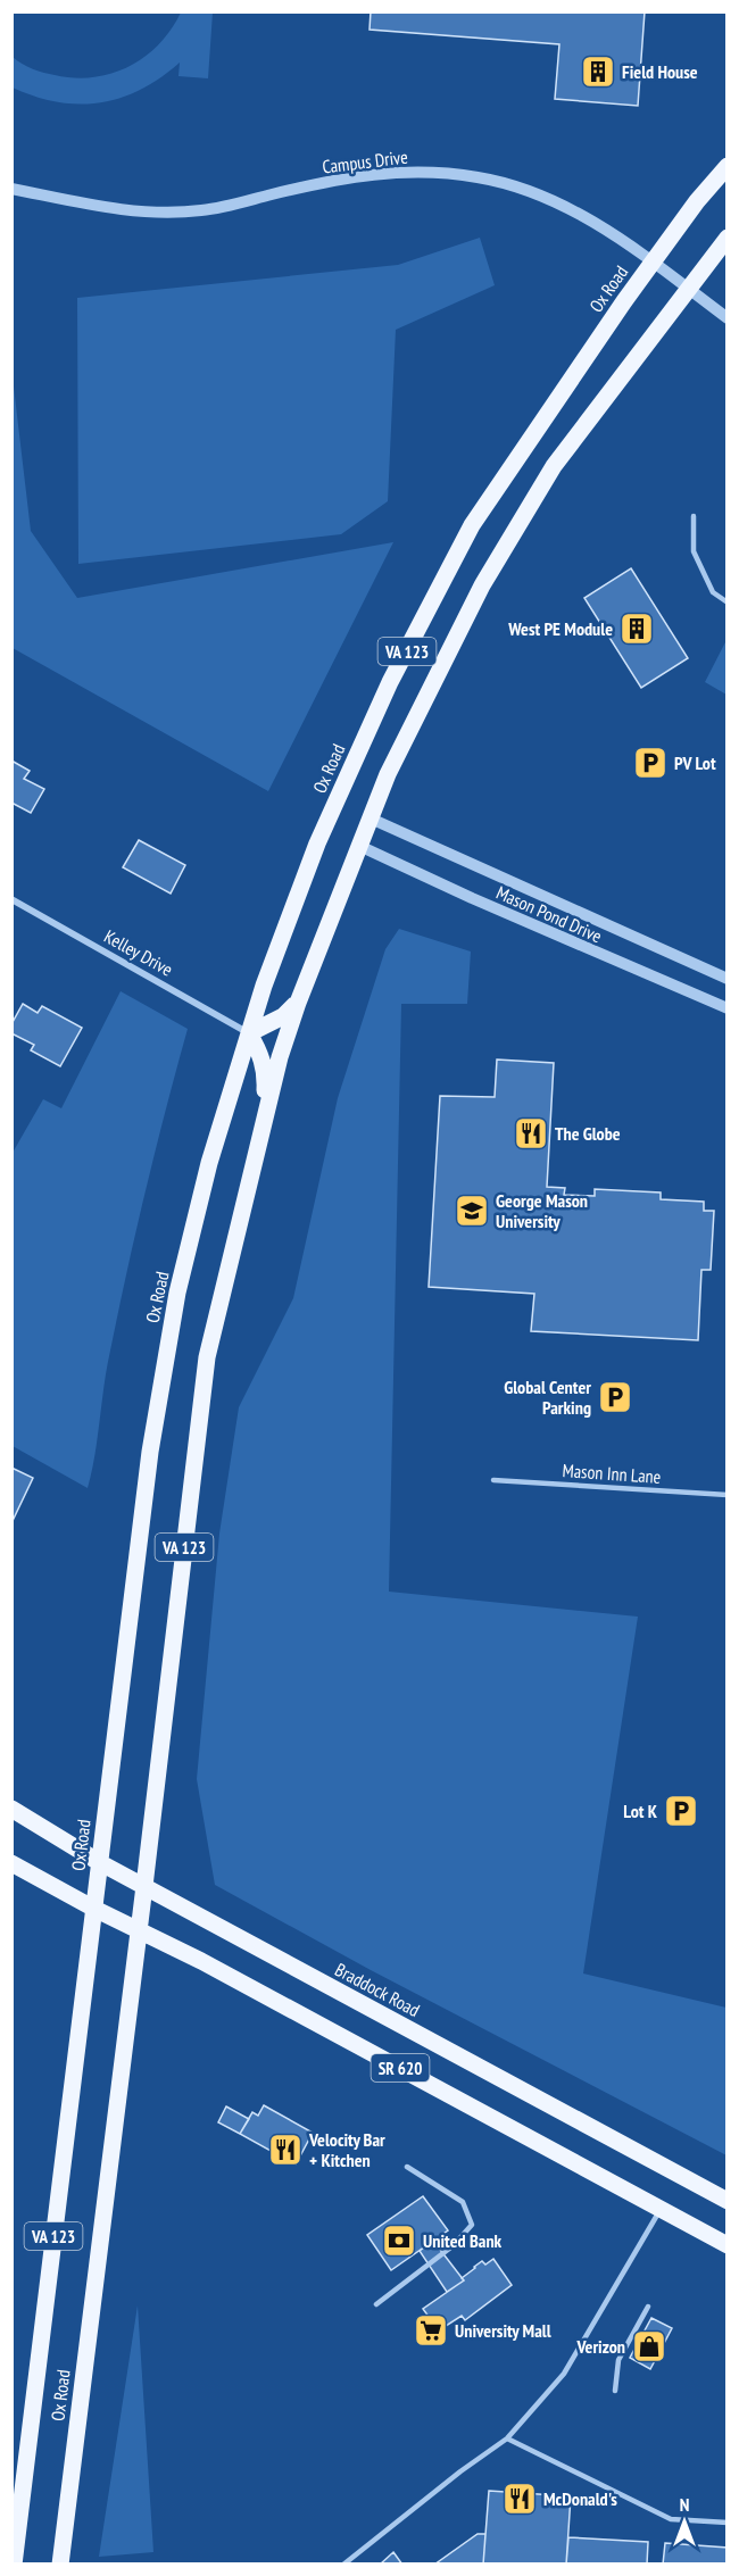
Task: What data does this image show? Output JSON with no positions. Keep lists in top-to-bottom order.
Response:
{
  "streets": {
    "main road": [
      "Ox Road",
      "VA 123",
      "Braddock Road",
      "SR 620"
    ],
    "street": ["Campus Drive", "Mason Pond Drive", "Kelley Drive"],
    "lane": ["Mason Inn Lane"]
  },
  "crossings": [
    ["Ox Road", "Mason Pond Drive"],
    ["Ox Road", "Kelley Drive"],
    ["Ox Road", "Braddock Road"],
    ["Ox Road", "SR 620"]
  ],
  "places": {
    "building": ["Field House", "West PE Module"],
    "parking": ["PV Lot", "Global Center Parking", "Lot K"],
    "restaurant": ["The Globe", "Velocity Bar + Kitchen", "McDonald's"],
    "school or university": ["George Mason University"],
    "bank": ["United Bank"],
    "supermarket": ["University Mall"],
    "shop": ["Verizon"]
  },
  "north": "top"
}
